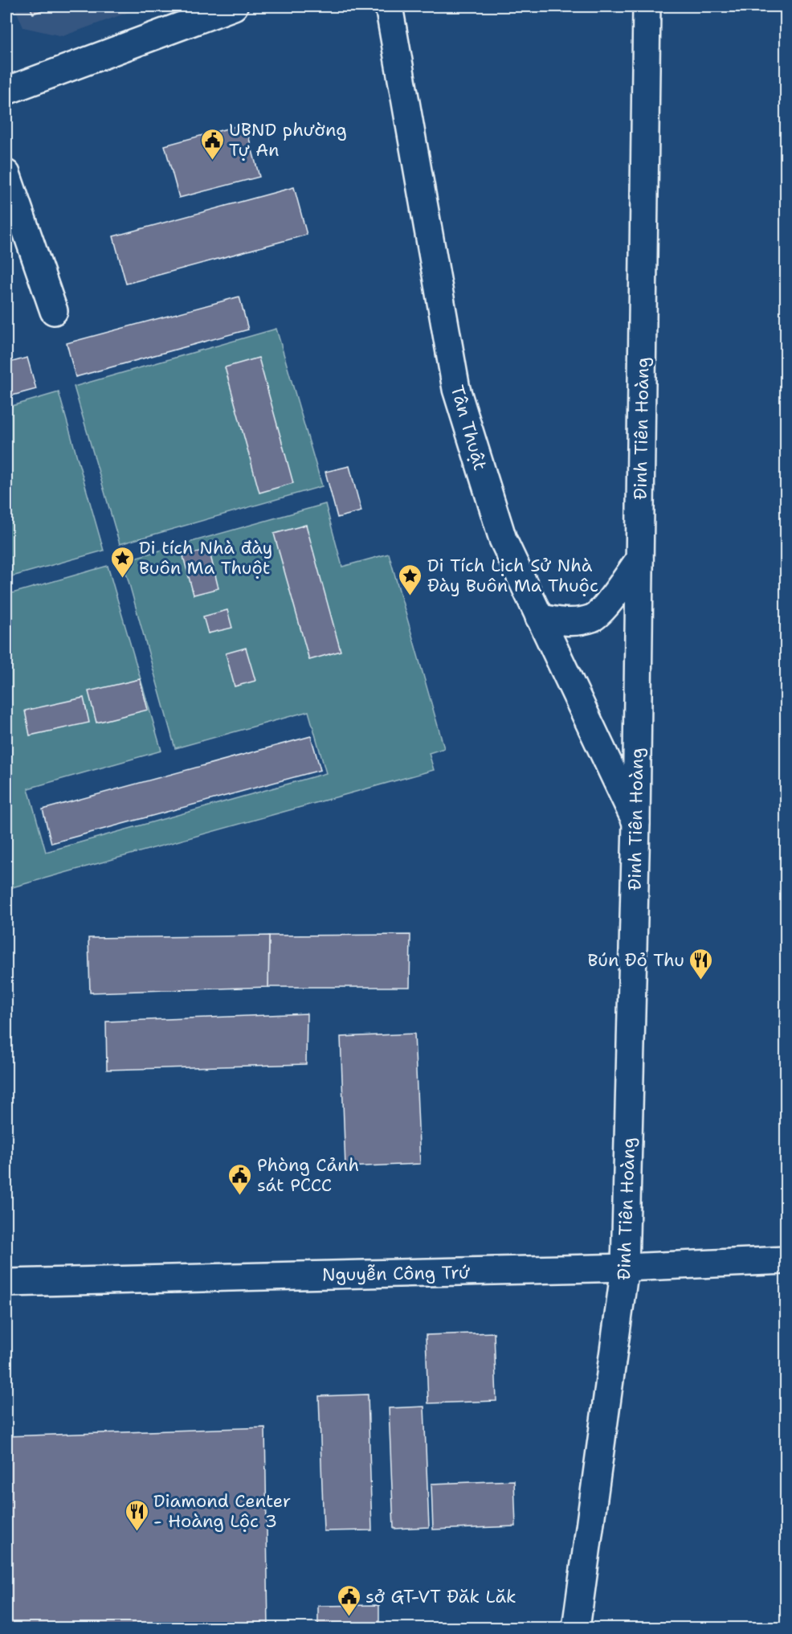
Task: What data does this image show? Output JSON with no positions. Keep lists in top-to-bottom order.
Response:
{
  "streets": {
    "street": ["Tân Thuật", "Đinh Tiên Hoàng", "Nguyễn Công Trứ"]
  },
  "crossings": [
    ["Tân Thuật", "Đinh Tiên Hoàng"],
    ["Đinh Tiên Hoàng", "Nguyễn Công Trứ"]
  ],
  "places": {
    "public building": ["UBND phường Tự An", "Phòng Cảnh sát PCCC", "sở GT-VT Đăk Lăk"],
    "place": ["Di tích Nhà đày Buôn Ma Thuột", "Di Tích Lịch Sử Nhà Đày Buôn Ma Thuộc"],
    "restaurant": ["Bún Đỏ Thu", "Diamond Center - Hoàng Lộc 3"]
  }
}
